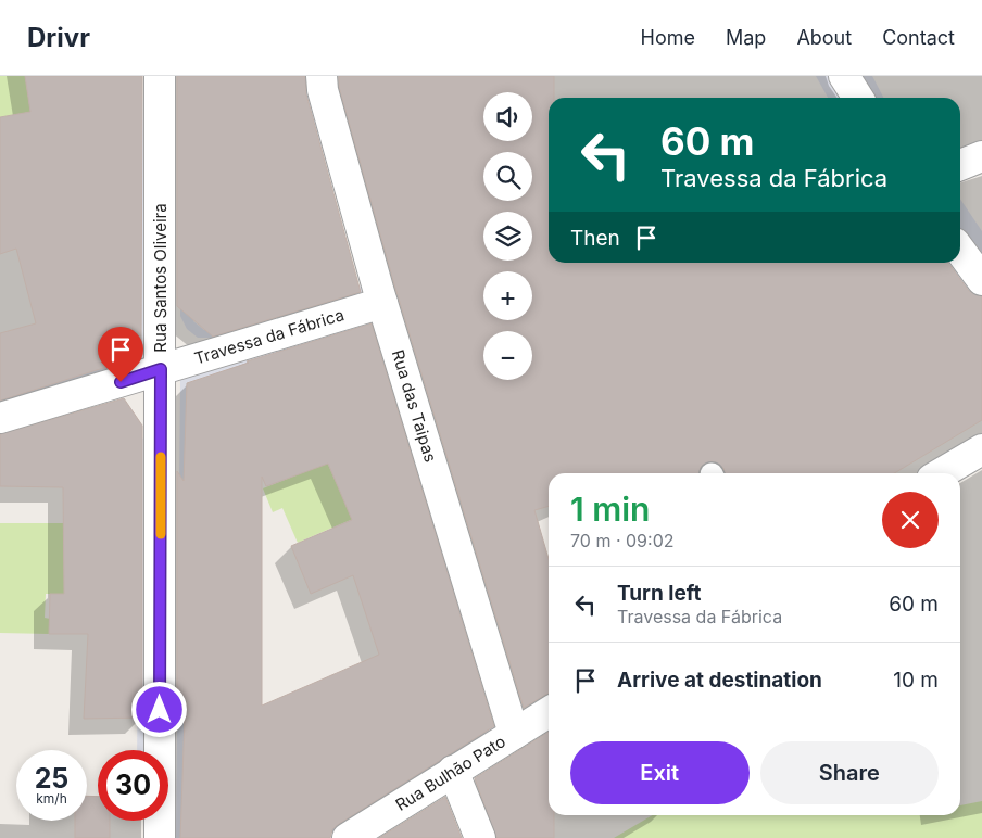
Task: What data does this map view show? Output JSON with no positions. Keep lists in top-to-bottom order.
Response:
{
  "streets": {
    "street": [
      "Rua Santos Oliveira",
      "Travessa da Fábrica",
      "Rua das Taipas",
      "Rua Bulhão Pato"
    ]
  },
  "crossings": [
    ["Rua Santos Oliveira", "Travessa da Fábrica"],
    ["Travessa da Fábrica", "Rua das Taipas"],
    ["Rua das Taipas", "Rua Bulhão Pato"]
  ],
  "page": {
    "header": "Drivr",
    "nav": [
      "Home",
      "Map",
      "About",
      "Contact"
    ],
    "map_buttons": ["+", "−"],
    "turn": ["60 m", "Travessa da Fábrica"],
    "then": "Then",
    "heading": ["1 min", "70 m · 09:02"],
    "list": [
      {
        "name": "Turn left",
        "note": "Travessa da Fábrica",
        "value": "60 m"
      },
      {
        "name": "Arrive at destination",
        "value": "10 m"
      }
    ],
    "buttons": ["Exit", "Share"],
    "speed": "25 km/h",
    "limit": "30"
  }
}
